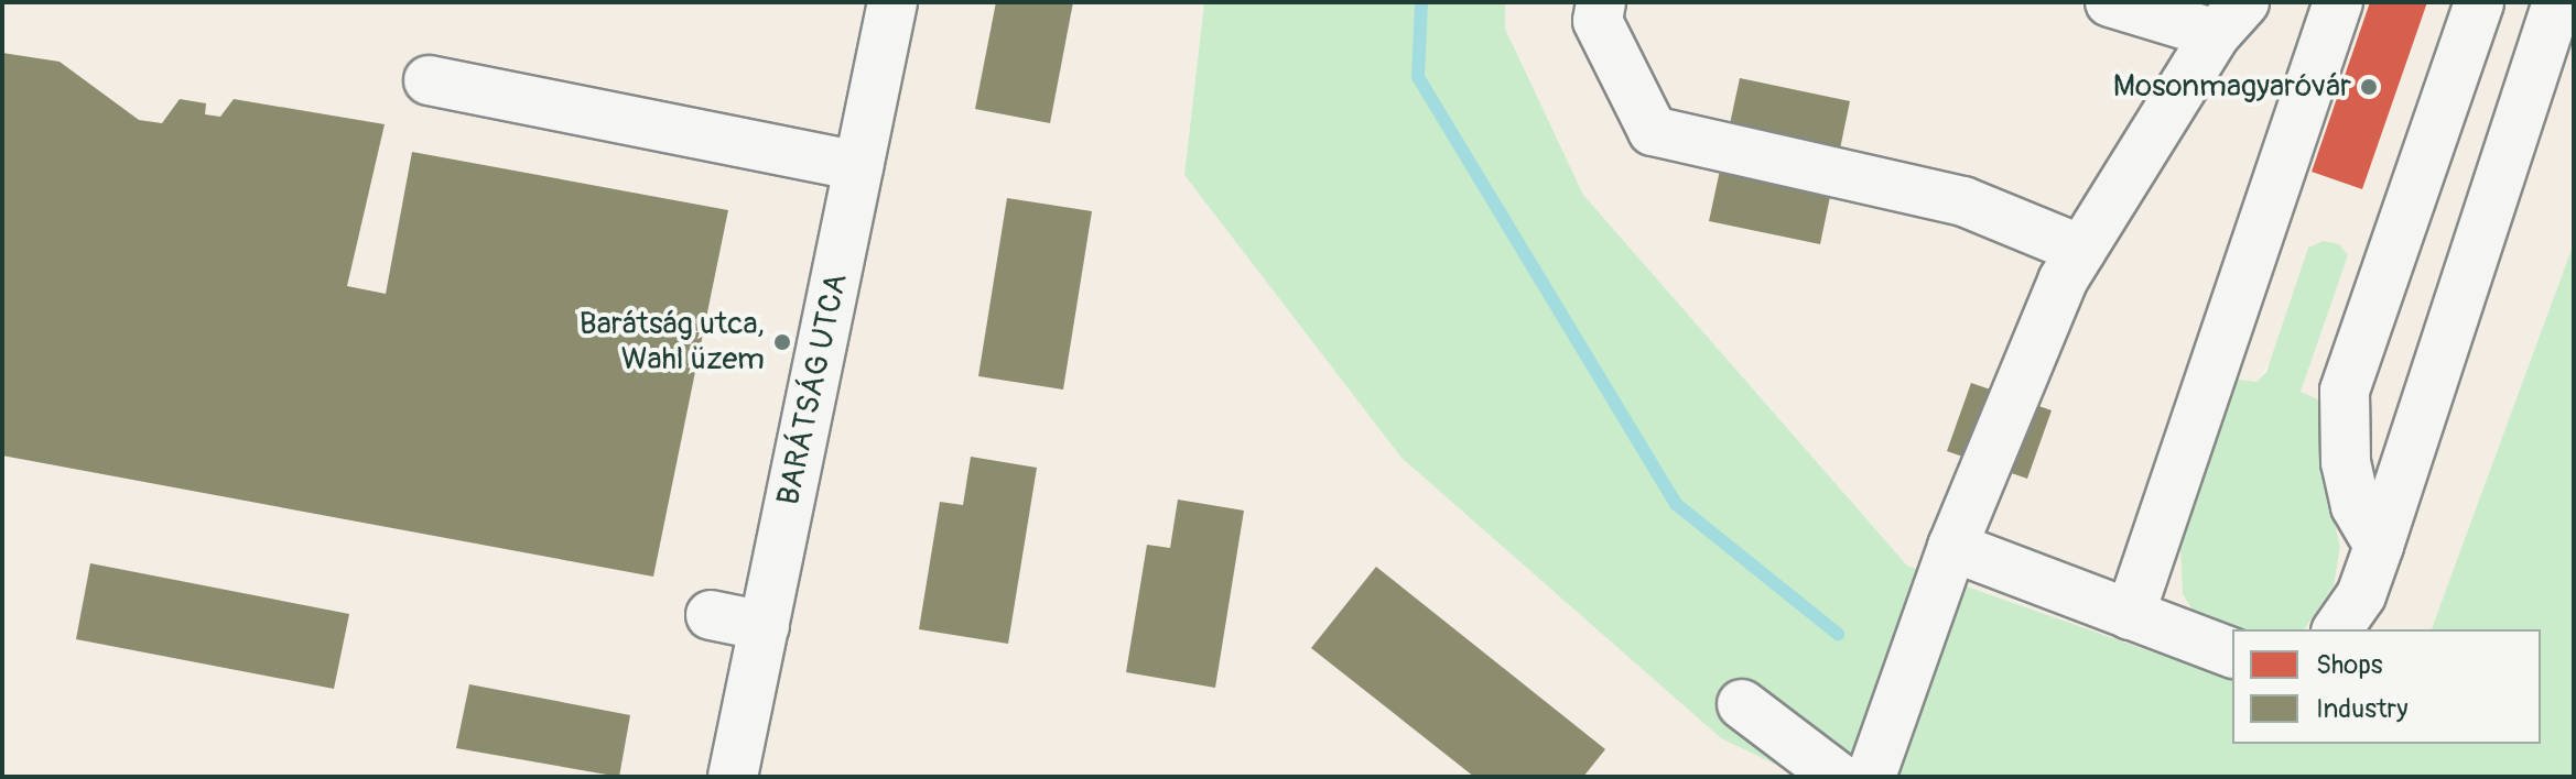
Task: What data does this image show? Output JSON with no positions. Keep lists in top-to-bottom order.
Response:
{
  "streets": {
    "street": ["BARÁTSÁG UTCA"]
  },
  "places": ["Mosonmagyaróvár", "Barátság utca, Wahl üzem"],
  "legend": ["Shops", "Industry"]
}
